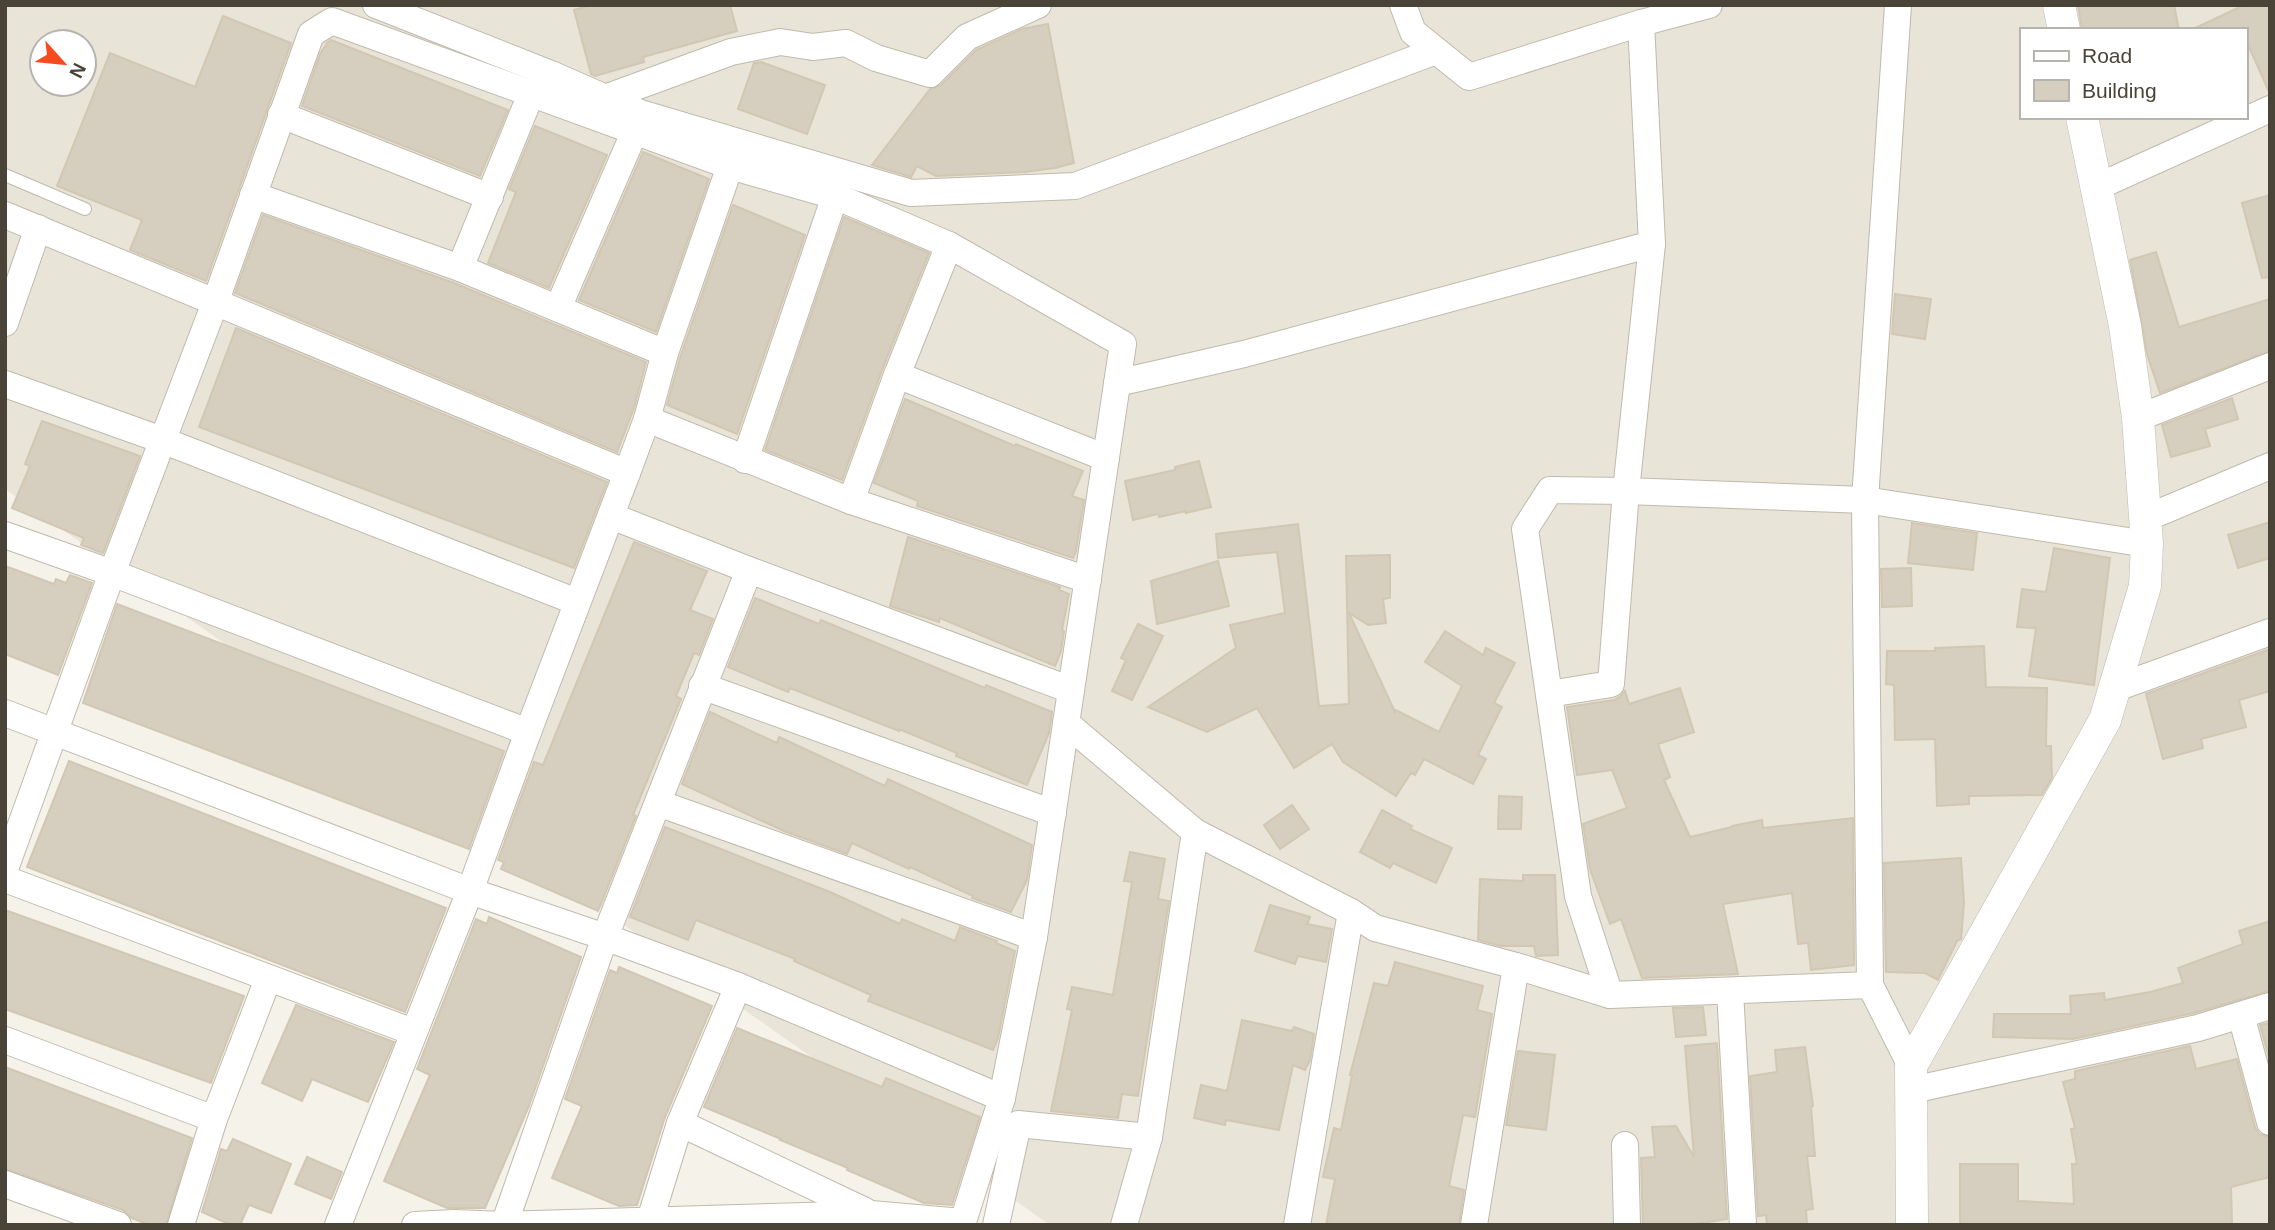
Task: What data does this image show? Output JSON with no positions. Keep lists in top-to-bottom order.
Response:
{
  "legend": ["Road", "Building"],
  "north": "bottom right"
}
